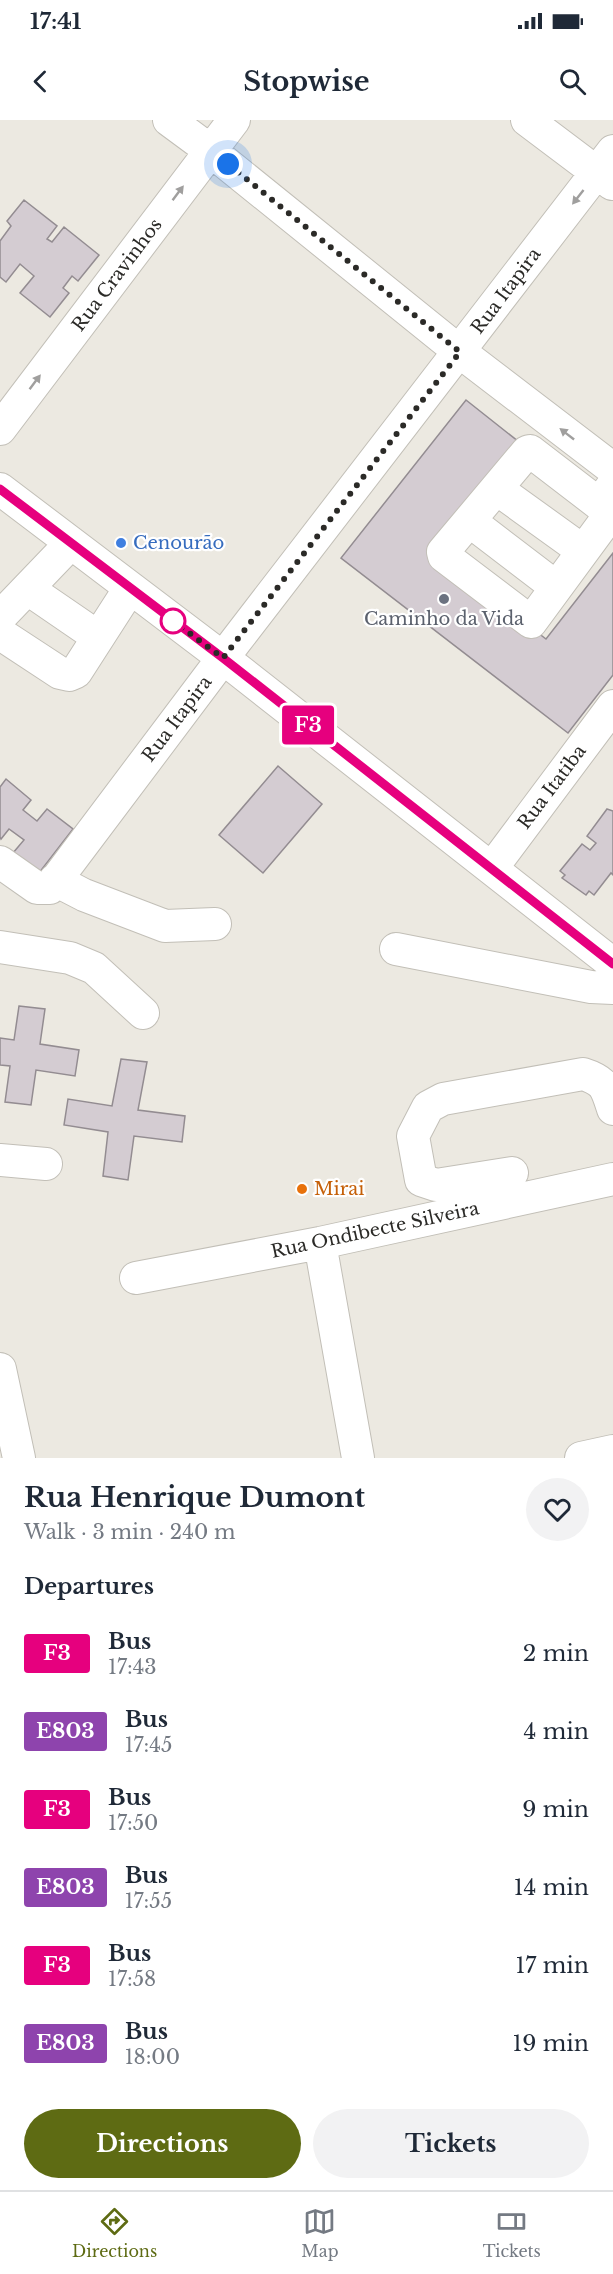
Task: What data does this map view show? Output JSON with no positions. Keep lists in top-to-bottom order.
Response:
{
  "streets": {
    "street": [
      "Rua Cravinhos",
      "Rua Itapira",
      "Rua Itatiba",
      "Rua Ondibecte Silveira"
    ]
  },
  "one_way": ["Rua Cravinhos"],
  "places": ["Cenourão", "Caminho da Vida", "Mirai"],
  "lines": ["bus line F3"],
  "page": {
    "status": "17:41",
    "header": "Stopwise",
    "on_map": "F3",
    "heading": [
      ["Rua Henrique Dumont", "Walk · 3 min · 240 m"],
      "Departures"
    ],
    "list": [
      {
        "mark": "F3",
        "name": "Bus",
        "note": "17:43",
        "value": "2 min"
      },
      {
        "mark": "E803",
        "name": "Bus",
        "note": "17:45",
        "value": "4 min"
      },
      {
        "mark": "F3",
        "name": "Bus",
        "note": "17:50",
        "value": "9 min"
      },
      {
        "mark": "E803",
        "name": "Bus",
        "note": "17:55",
        "value": "14 min"
      },
      {
        "mark": "F3",
        "name": "Bus",
        "note": "17:58",
        "value": "17 min"
      },
      {
        "mark": "E803",
        "name": "Bus",
        "note": "18:00",
        "value": "19 min"
      }
    ],
    "buttons": ["Directions", "Tickets"],
    "tabs": ["Directions", "Map", "Tickets"]
  }
}
